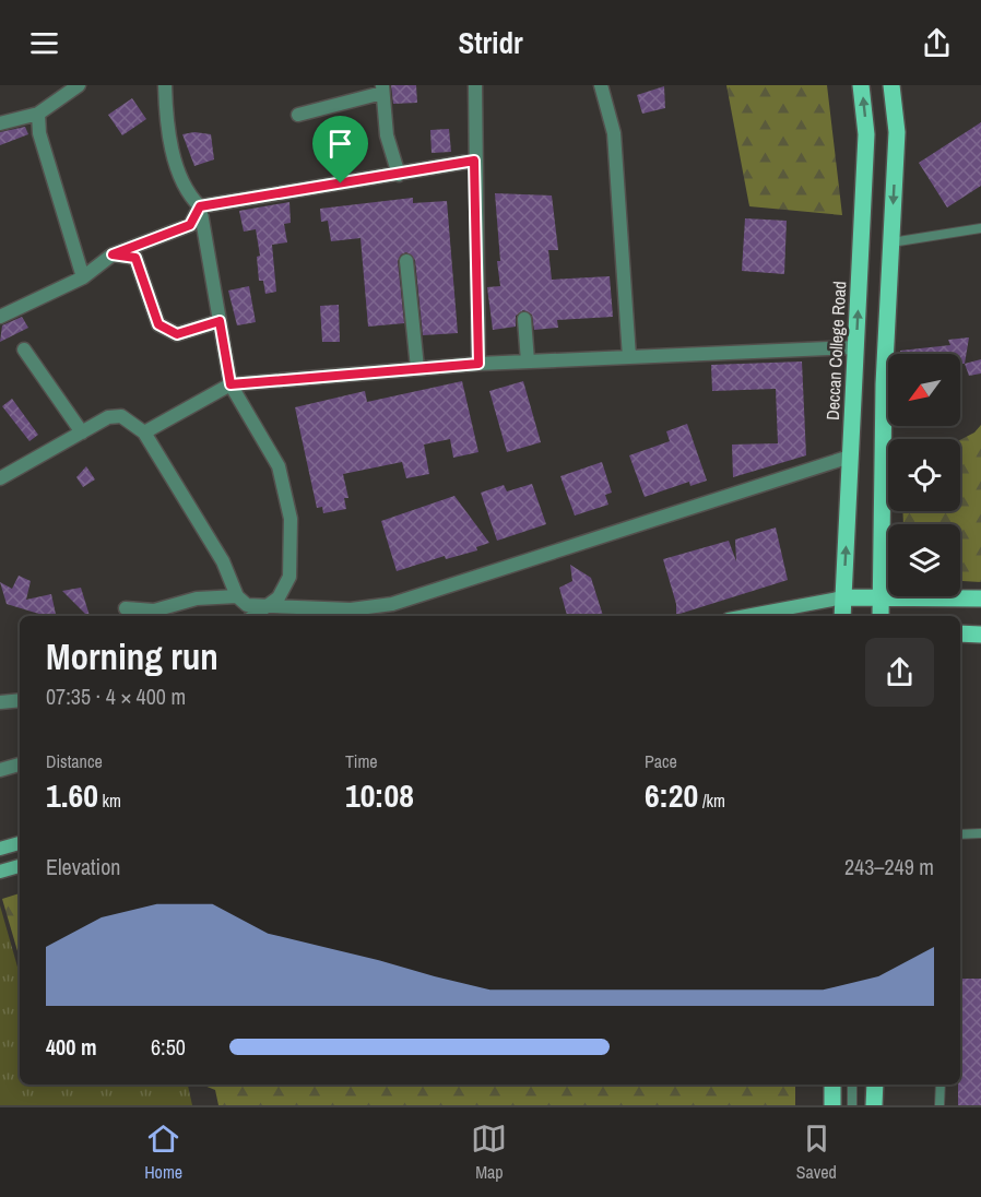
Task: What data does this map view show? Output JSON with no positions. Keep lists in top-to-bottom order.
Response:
{
  "streets": {
    "main road": ["Deccan College Road"]
  },
  "north": "bottom left",
  "page": {
    "header": "Stridr",
    "heading": ["Morning run", "07:35 · 4 × 400 m"],
    "stats": [
      ["Distance", "1.60 km"],
      ["Time", "10:08"],
      ["Pace", "6:20 /km"]
    ],
    "chart": ["Elevation", "243–249 m"],
    "list": [
      {
        "name": "400 m",
        "note": "6:50"
      }
    ],
    "tabs": ["Home", "Map", "Saved"]
  }
}
